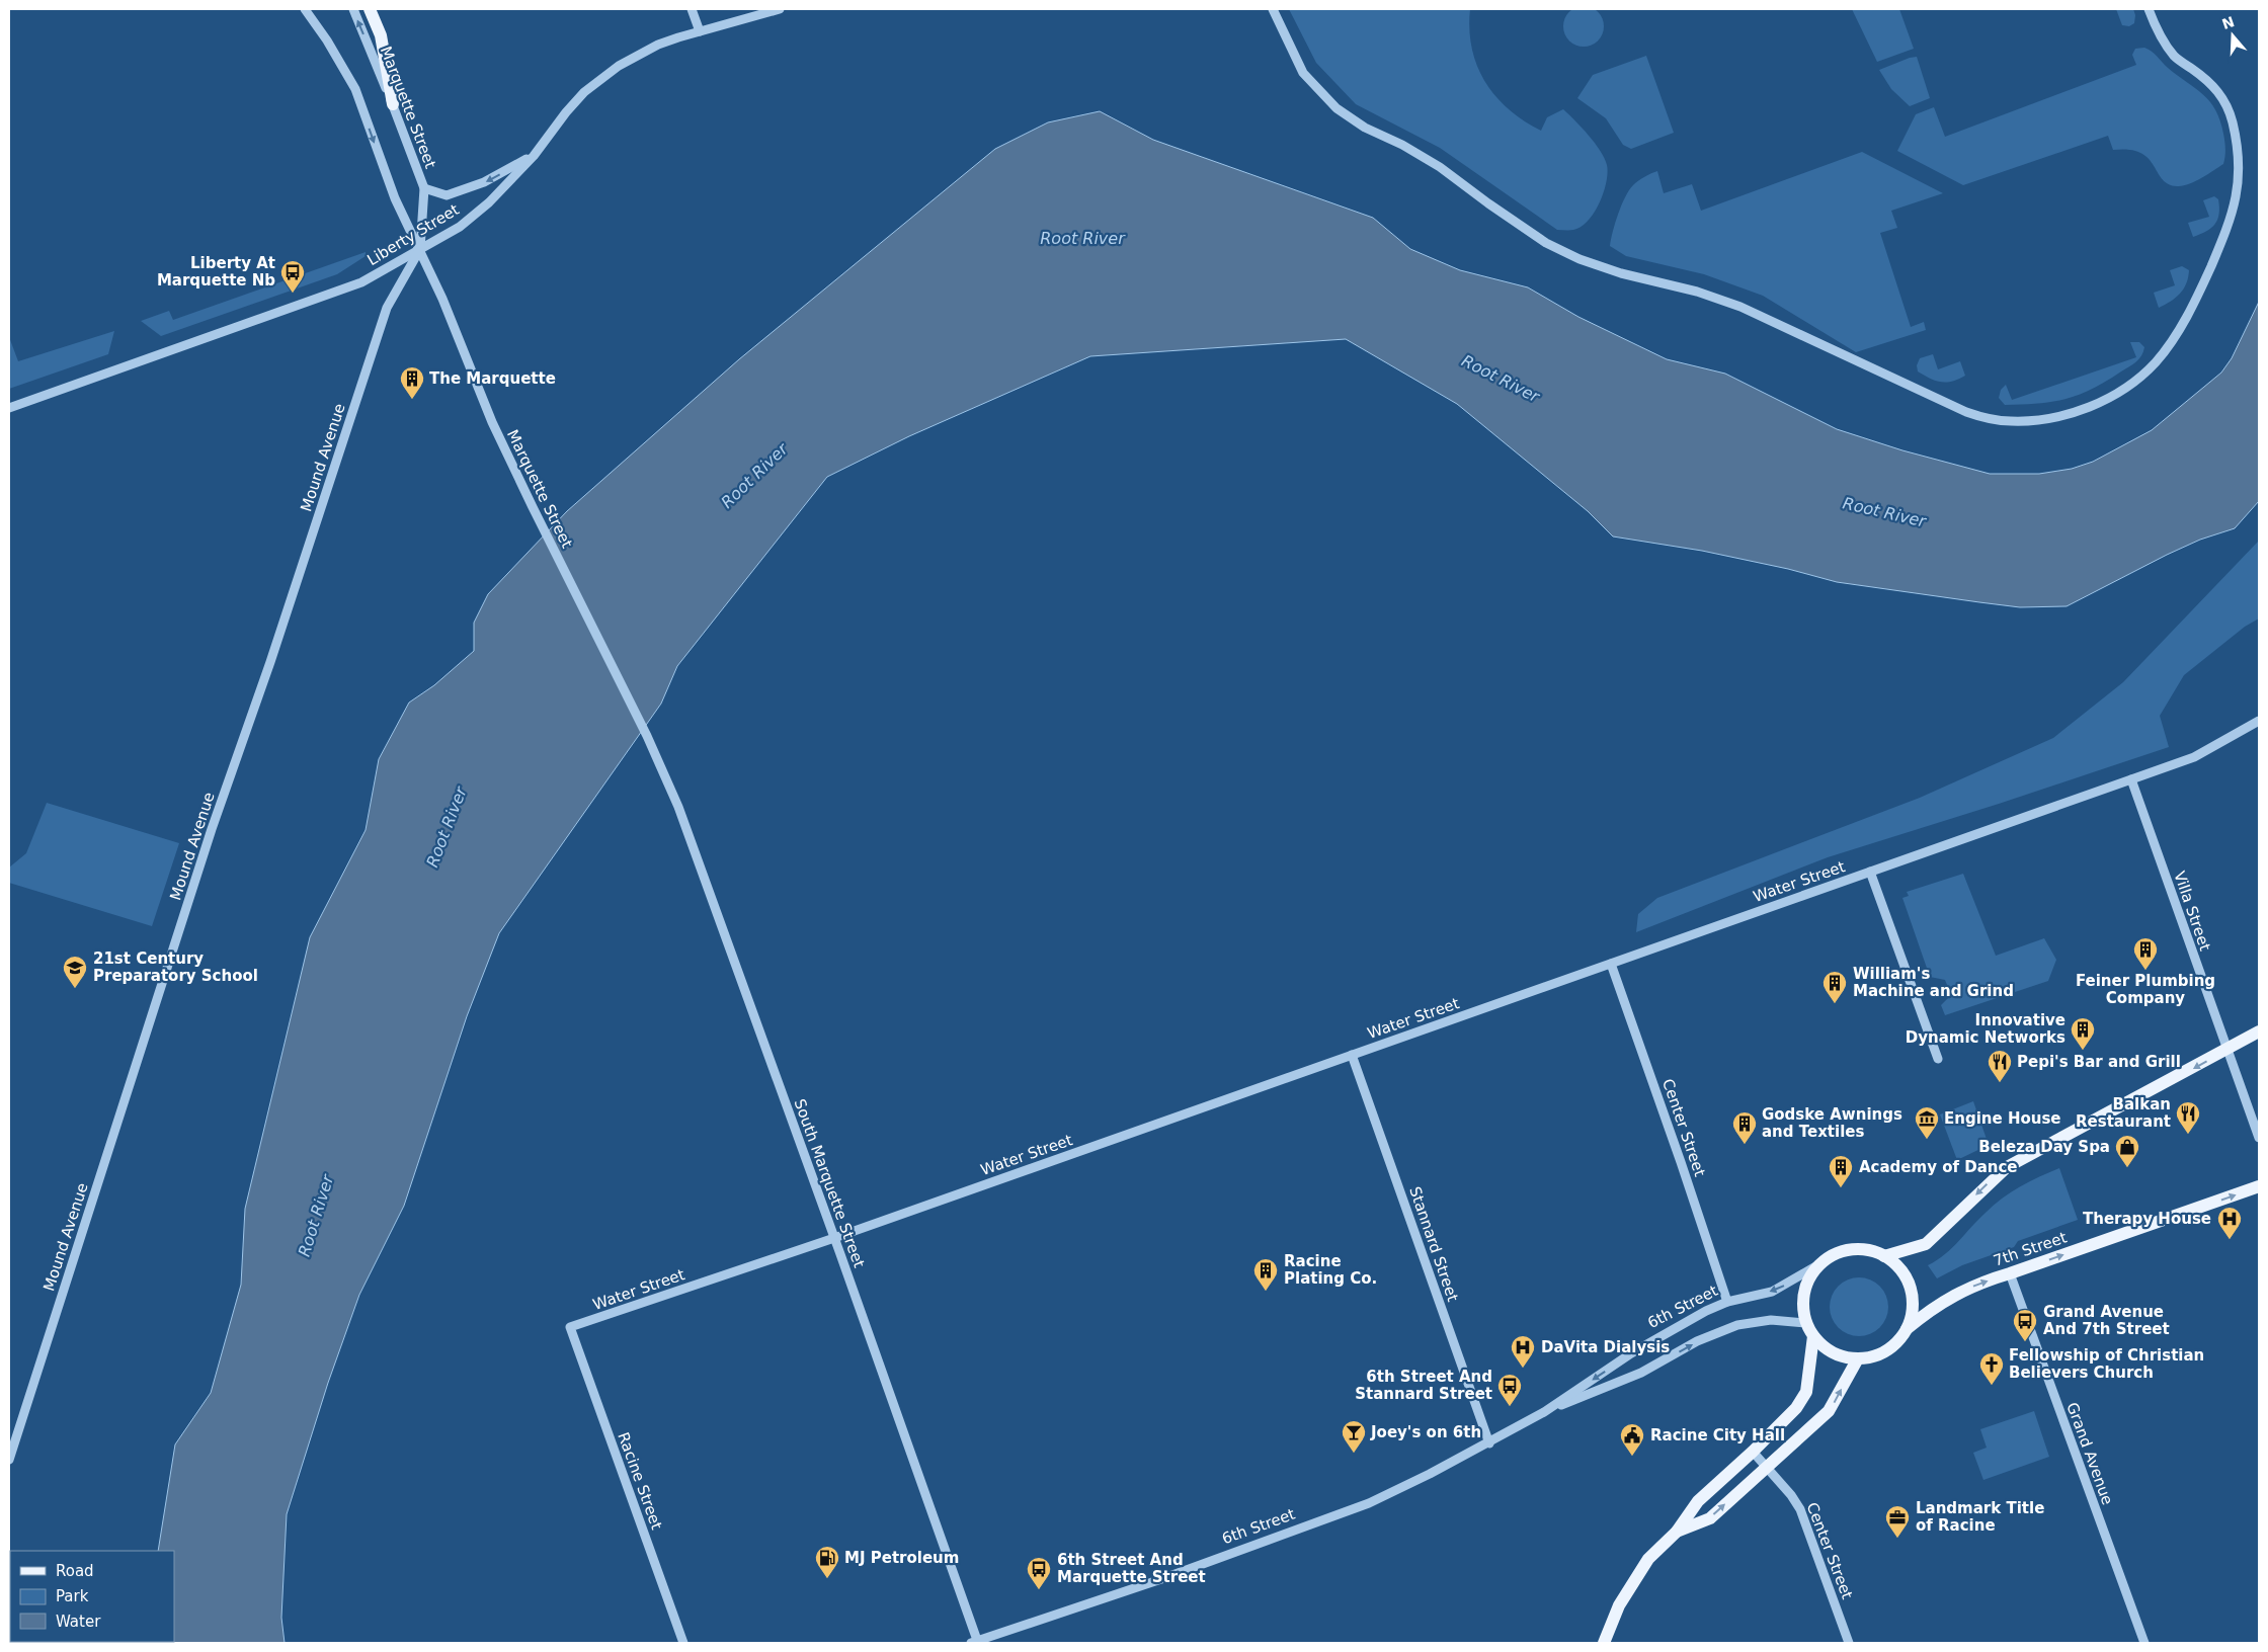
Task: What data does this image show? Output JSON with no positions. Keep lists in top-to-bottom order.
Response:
{
  "streets": {
    "main road": ["7th Street"],
    "street": [
      "Marquette Street",
      "Liberty Street",
      "Mound Avenue",
      "Water Street",
      "Villa Street",
      "Center Street",
      "South Marquette Street",
      "Stannard Street",
      "6th Street",
      "Grand Avenue",
      "Racine Street"
    ]
  },
  "crossings": [
    ["Marquette Street", "Liberty Street"],
    ["Marquette Street", "Mound Avenue"],
    ["Marquette Street", "South Marquette Street"],
    ["Liberty Street", "Mound Avenue"],
    ["Water Street", "Villa Street"],
    ["Water Street", "Center Street"],
    ["Water Street", "South Marquette Street"],
    ["Water Street", "Stannard Street"],
    ["Water Street", "Racine Street"],
    ["Center Street", "6th Street"],
    ["South Marquette Street", "6th Street"],
    ["Stannard Street", "6th Street"],
    ["7th Street", "6th Street"],
    ["7th Street", "Grand Avenue"]
  ],
  "water": ["Root River"],
  "places": {
    "bus stop": [
      "Liberty At Marquette Nb",
      "Grand Avenue And 7th Street",
      "6th Street And Stannard Street",
      "6th Street And Marquette Street"
    ],
    "building": [
      "The Marquette",
      "Feiner Plumbing Company",
      "William's Machine and Grind",
      "Innovative Dynamic Networks",
      "Godske Awnings and Textiles",
      "Academy of Dance",
      "Racine Plating Co."
    ],
    "school or university": ["21st Century Preparatory School"],
    "restaurant": ["Pepi's Bar and Grill", "Balkan Restaurant"],
    "museum": ["Engine House"],
    "shop": ["Beleza Day Spa"],
    "hospital": ["Therapy House", "DaVita Dialysis"],
    "church": ["Fellowship of Christian Believers Church"],
    "bar": ["Joey's on 6th"],
    "public building": ["Racine City Hall"],
    "office": ["Landmark Title of Racine"],
    "fuel station": ["MJ Petroleum"]
  },
  "legend": ["Road", "Park", "Water"],
  "north": "top"
}
